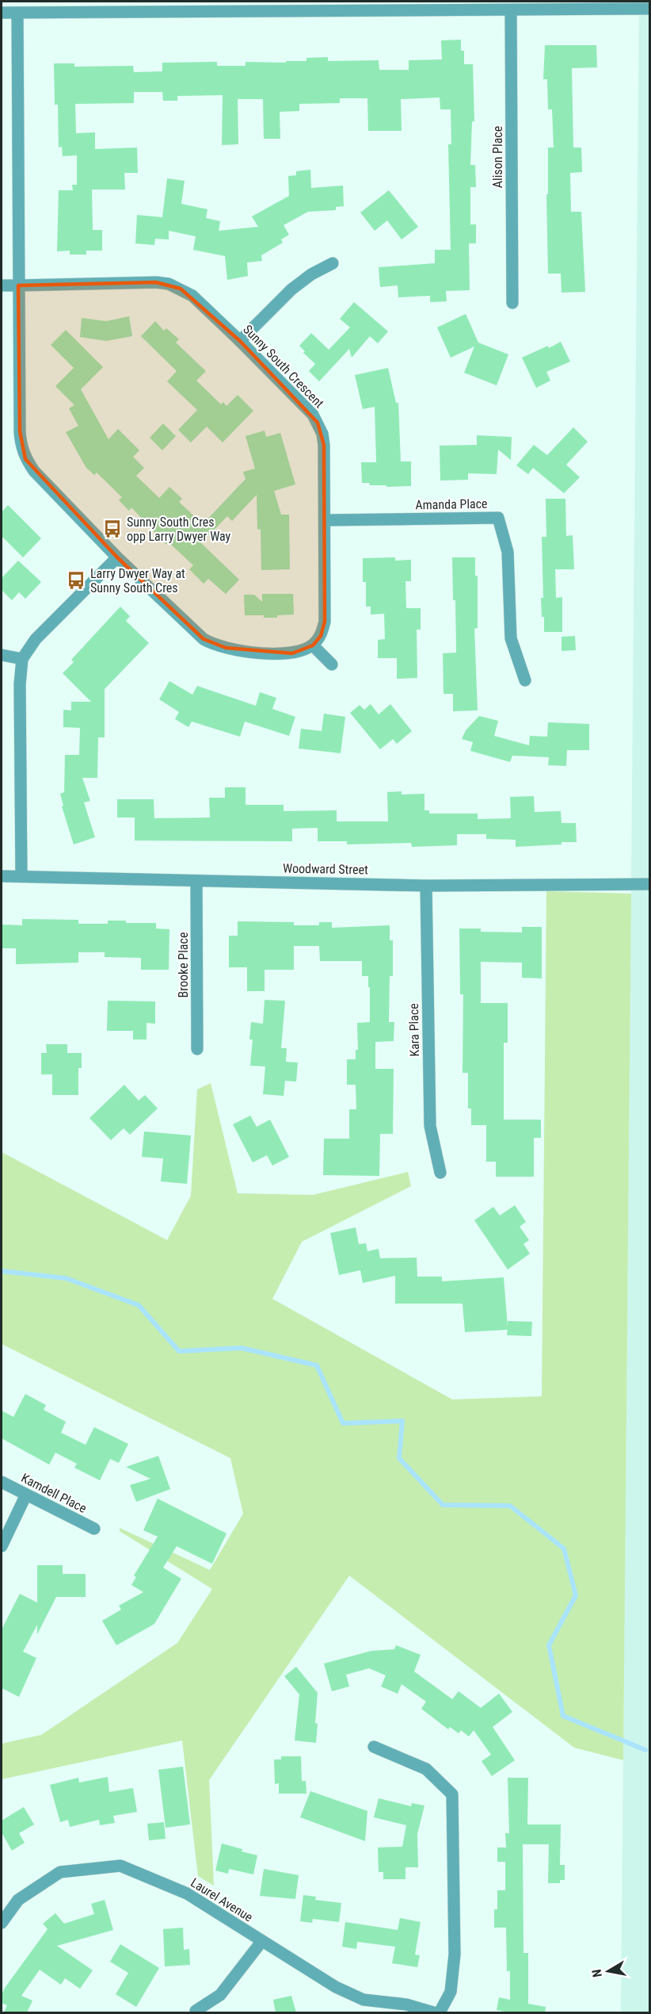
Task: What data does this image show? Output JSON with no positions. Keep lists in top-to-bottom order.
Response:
{
  "streets": {
    "street": [
      "Alison Place",
      "Sunny South Crescent",
      "Amanda Place",
      "Woodward Street",
      "Brooke Place",
      "Kara Place",
      "Kamdell Place",
      "Laurel Avenue"
    ]
  },
  "crossings": [
    ["Sunny South Crescent", "Amanda Place"],
    ["Woodward Street", "Brooke Place"],
    ["Woodward Street", "Kara Place"]
  ],
  "places": {
    "bus stop": ["Sunny South Cres opp Larry Dwyer Way", "Larry Dwyer Way at Sunny South Cres"]
  },
  "north": "left"
}
